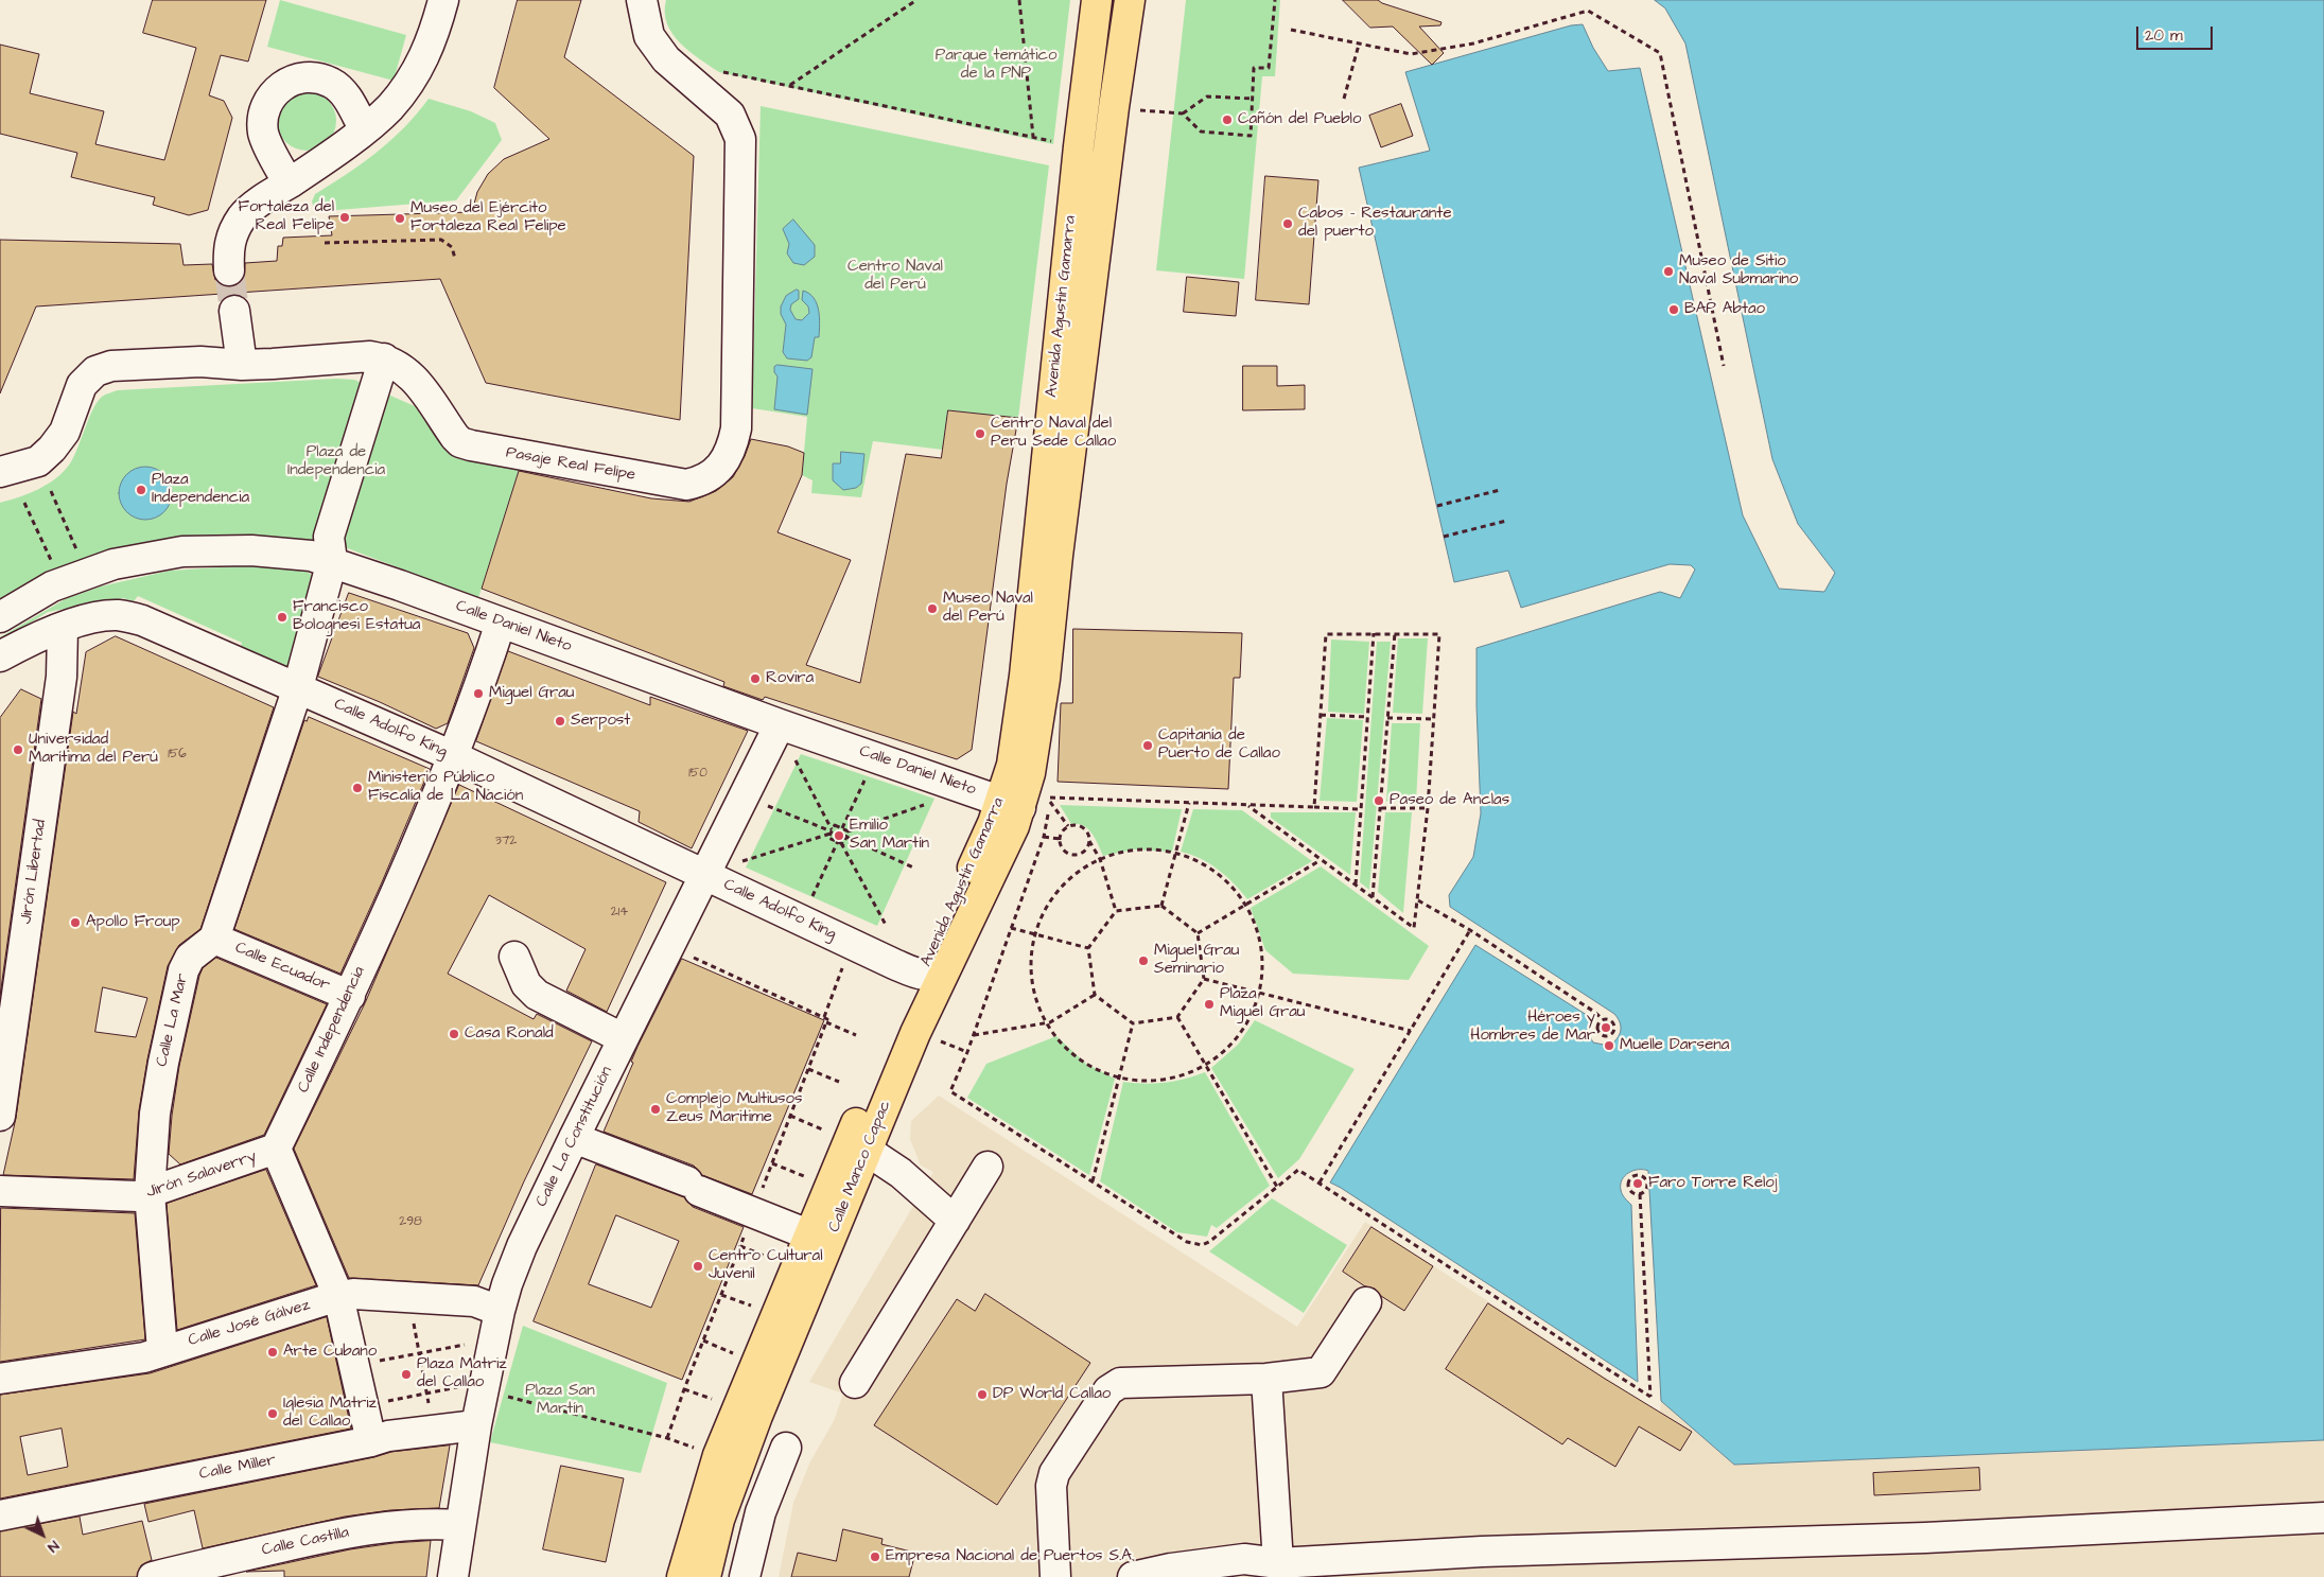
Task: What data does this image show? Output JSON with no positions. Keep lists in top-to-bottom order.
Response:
{
  "streets": {
    "main road": ["Avenida Agustín Gamarra", "Calle Manco Capac"],
    "street": [
      "Pasaje Real Felipe",
      "Calle Daniel Nieto",
      "Calle Adolfo King",
      "Jirón Libertad",
      "Calle Ecuador",
      "Calle La Mar",
      "Calle Independencia",
      "Calle La Constitución",
      "Jirón Salaverry",
      "Calle José Gálvez",
      "Calle Miller",
      "Calle Castilla"
    ]
  },
  "crossings": [
    ["Avenida Agustín Gamarra", "Calle Daniel Nieto"],
    ["Avenida Agustín Gamarra", "Calle Adolfo King"],
    ["Avenida Agustín Gamarra", "Calle Manco Capac"],
    ["Calle Daniel Nieto", "Calle Independencia"],
    ["Calle Daniel Nieto", "Calle La Constitución"],
    ["Calle Adolfo King", "Jirón Libertad"],
    ["Calle Adolfo King", "Calle Independencia"],
    ["Calle Adolfo King", "Calle La Constitución"],
    ["Calle Adolfo King", "Calle Manco Capac"],
    ["Calle Ecuador", "Calle La Mar"],
    ["Calle Ecuador", "Calle Independencia"],
    ["Calle La Mar", "Jirón Salaverry"],
    ["Calle La Mar", "Calle José Gálvez"],
    ["Calle Independencia", "Jirón Salaverry"],
    ["Calle La Constitución", "Calle José Gálvez"],
    ["Calle La Constitución", "Calle Miller"],
    ["Calle La Constitución", "Calle Castilla"]
  ],
  "parks": [
    "Parque temático de la PNP",
    "Centro Naval del Perú",
    "Plaza de Independencia",
    "Plaza San Martín"
  ],
  "places": [
    "Cañón del Pueblo",
    "Fortaleza del Real Felipe",
    "Museo del Ejército Fortaleza Real Felipe",
    "Cabos - Restaurante del puerto",
    "Museo de Sitio Naval Submarino",
    "BAP Abtao",
    "Centro Naval del Peru Sede Callao",
    "Plaza Independencia",
    "Museo Naval del Perú",
    "Francisco Bolognesi Estatua",
    "Rovira",
    "Miguel Grau",
    "Serpost",
    "Capitanía de Puerto de Callao",
    "Universidad Marítima del Perú",
    "Ministerio Público Fiscalía de La Nación",
    "Paseo de Anclas",
    "Emilio San Martín",
    "Apollo Froup",
    "Miguel Grau Seminario",
    "Plaza Miguel Grau",
    "Héroes y Hombres de Mar",
    "Casa Ronald",
    "Muelle Darsena",
    "Complejo Multiusos Zeus Maritime",
    "Faro Torre Reloj",
    "Centro Cultural Juvenil",
    "Arte Cubano",
    "Plaza Matriz del Callao",
    "DP World Callao",
    "Iglesia Matriz del Callao",
    "Empresa Nacional de Puertos S.A."
  ],
  "house_numbers": [
    "156",
    "150",
    "372",
    "214",
    "298"
  ],
  "scale_bar": "20 m",
  "north": "bottom right"
}
